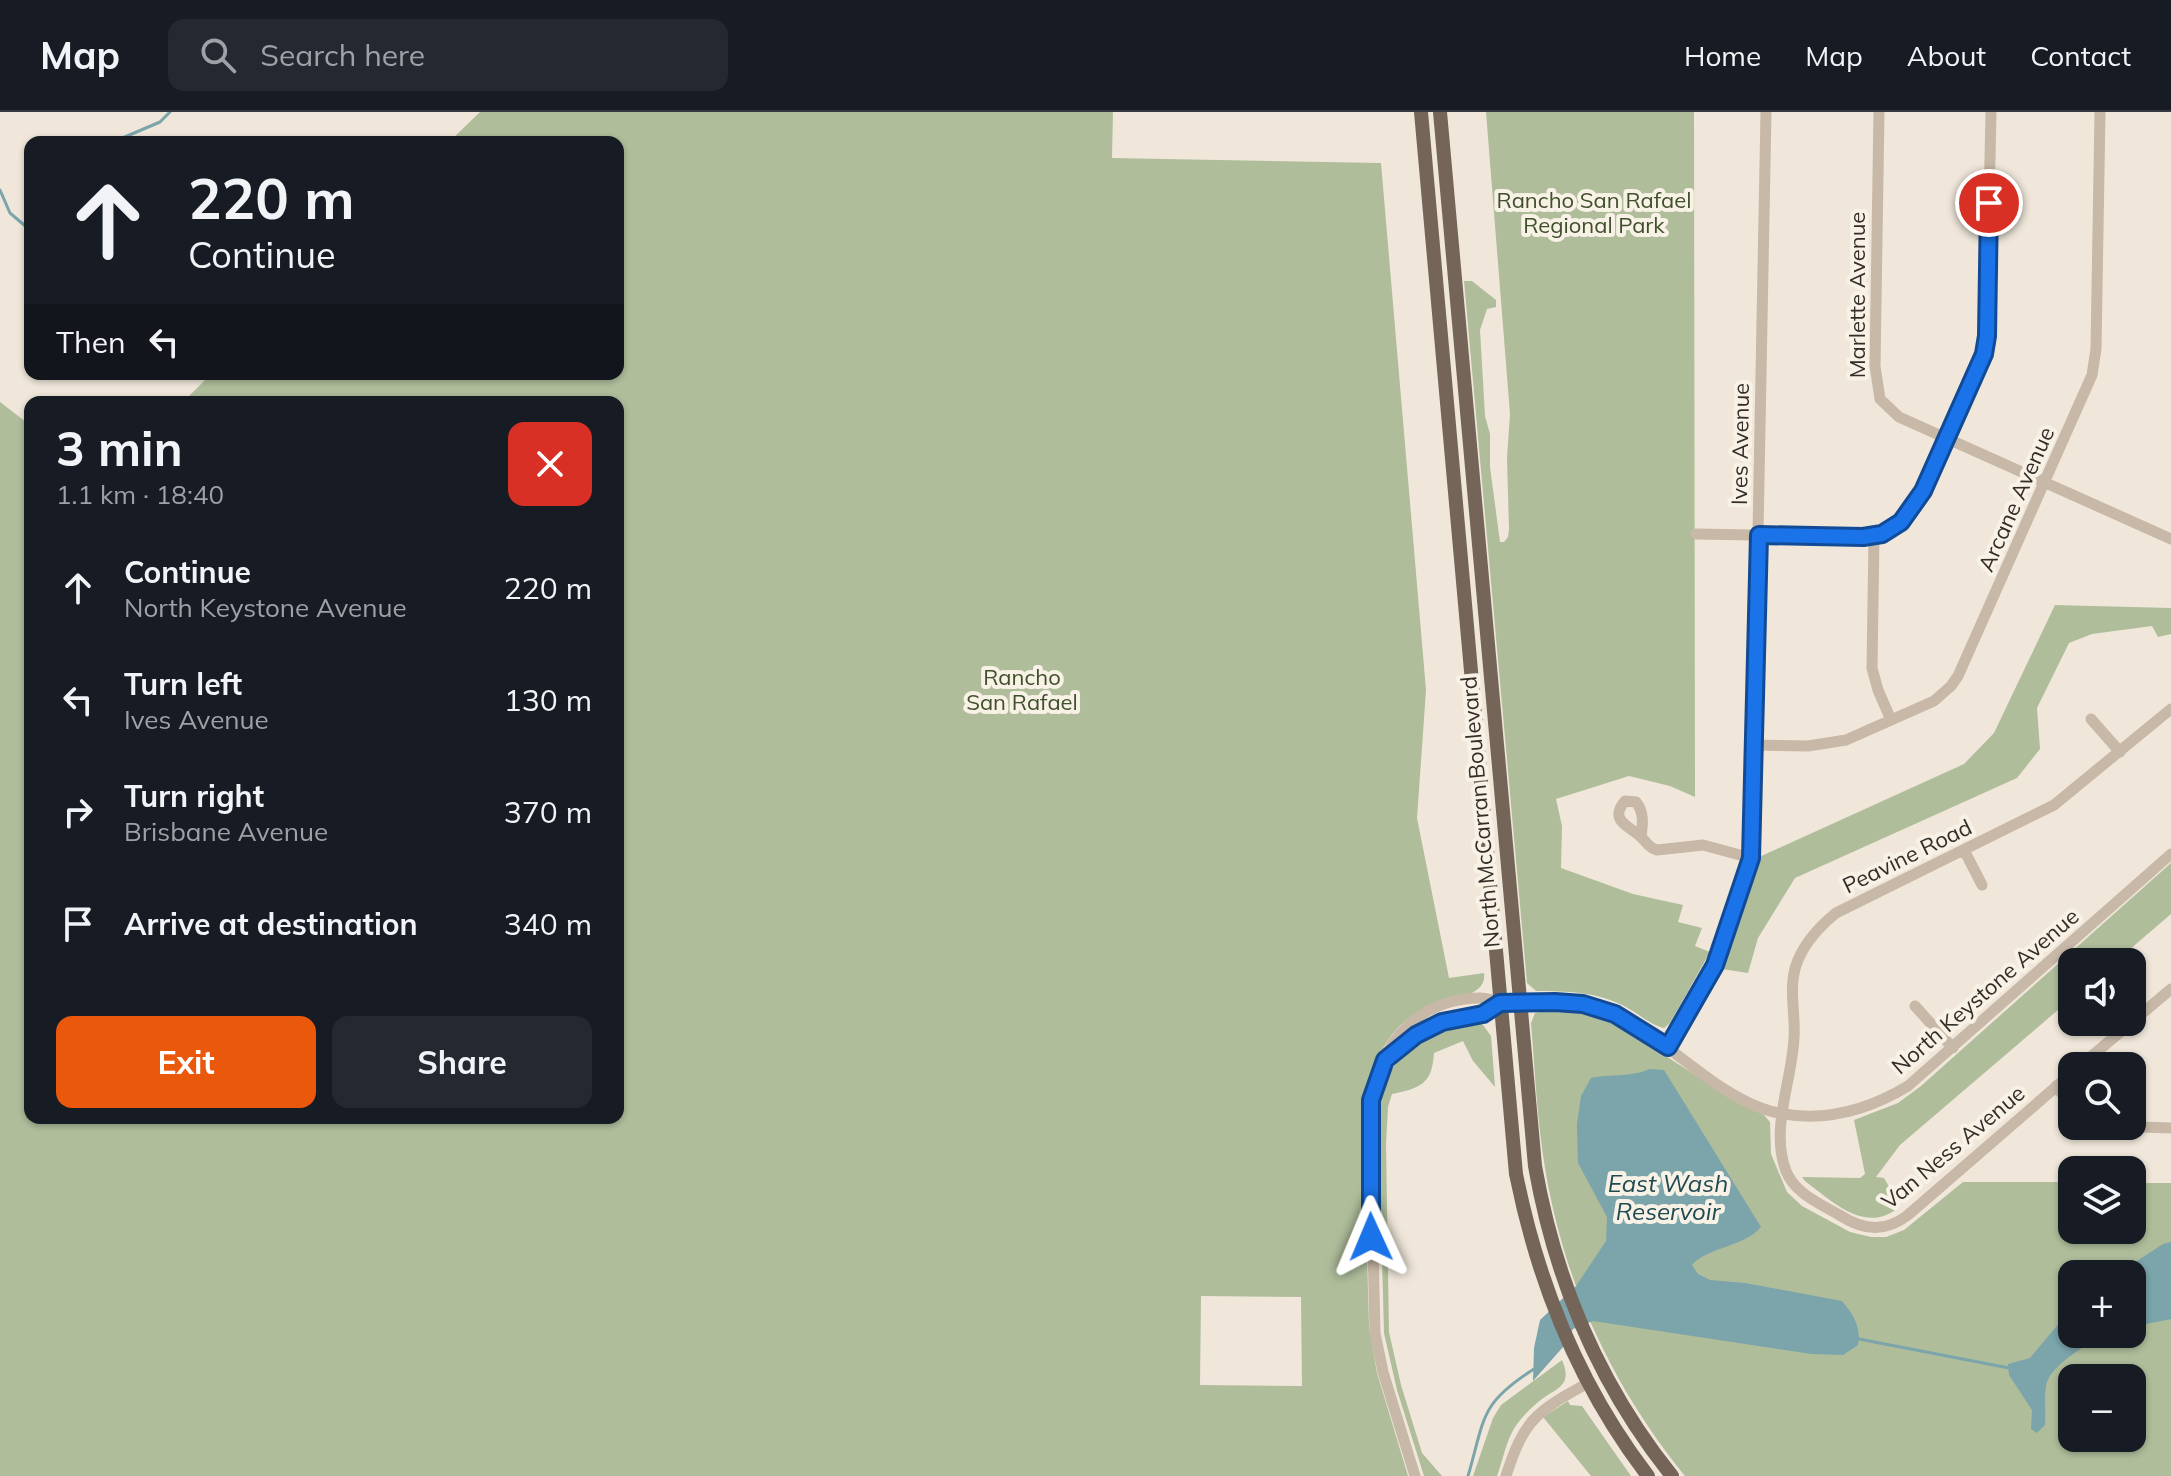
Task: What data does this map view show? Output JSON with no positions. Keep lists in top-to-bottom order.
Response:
{
  "streets": {
    "main road": ["North McCarran Boulevard"],
    "street": [
      "Marlette Avenue",
      "Ives Avenue",
      "Arcane Avenue",
      "Peavine Road",
      "North Keystone Avenue",
      "Van Ness Avenue"
    ]
  },
  "crossings": [
    ["Marlette Avenue", "Arcane Avenue"],
    ["Ives Avenue", "Arcane Avenue"],
    ["Ives Avenue", "North Keystone Avenue"],
    ["North McCarran Boulevard", "North Keystone Avenue"],
    ["Peavine Road", "North Keystone Avenue"],
    ["Peavine Road", "Van Ness Avenue"],
    ["North Keystone Avenue", "Van Ness Avenue"]
  ],
  "water": ["East Wash Reservoir"],
  "parks": ["Rancho San Rafael Regional Park", "Rancho San Rafael"],
  "page": {
    "header": "Map",
    "search": "Search here",
    "nav": [
      "Home",
      "Map",
      "About",
      "Contact"
    ],
    "turn": ["220 m", "Continue"],
    "then": "Then",
    "heading": ["3 min", "1.1 km · 18:40"],
    "list": [
      {
        "name": "Continue",
        "note": "North Keystone Avenue",
        "value": "220 m"
      },
      {
        "name": "Turn left",
        "note": "Ives Avenue",
        "value": "130 m"
      },
      {
        "name": "Turn right",
        "note": "Brisbane Avenue",
        "value": "370 m"
      },
      {
        "name": "Arrive at destination",
        "value": "340 m"
      }
    ],
    "map_buttons": ["+", "−"],
    "buttons": ["Exit", "Share"]
  }
}
